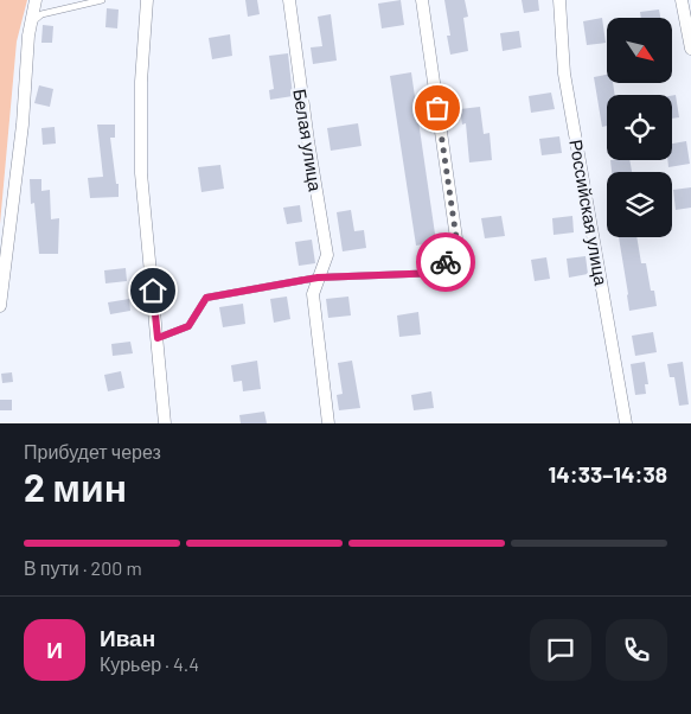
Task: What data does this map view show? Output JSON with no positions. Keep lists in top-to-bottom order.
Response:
{
  "streets": {
    "street": ["Белая улица", "Российская улица"]
  },
  "north": "bottom right",
  "page": {
    "heading": ["2 мин", "Прибудет через", "14:33–14:38"],
    "panel": ["Иван", "Курьер · 4.4"],
    "bar": "В пути · 200 m",
    "round": "И"
  }
}
